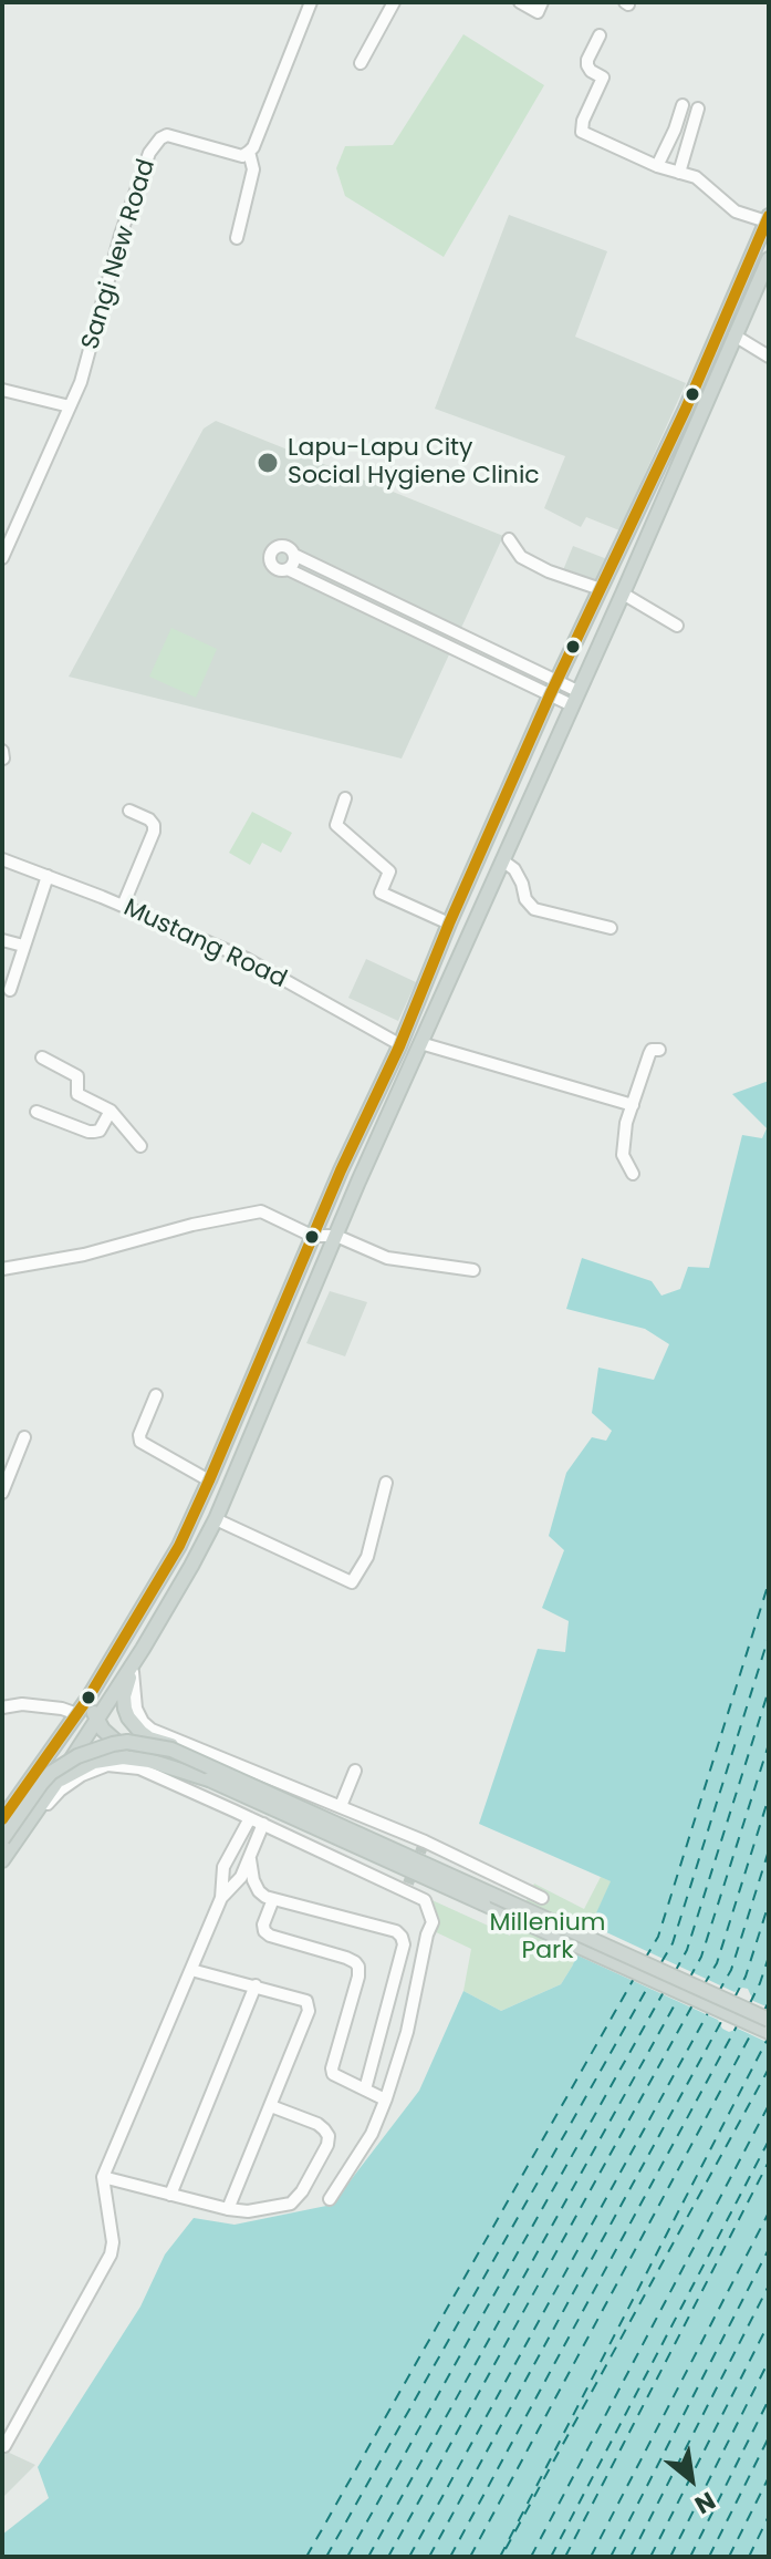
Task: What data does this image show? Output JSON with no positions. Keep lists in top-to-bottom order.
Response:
{
  "streets": {
    "street": ["Sangi New Road", "Mustang Road"]
  },
  "parks": ["Millenium Park"],
  "places": ["Lapu-Lapu City Social Hygiene Clinic"],
  "north": "bottom right"
}
